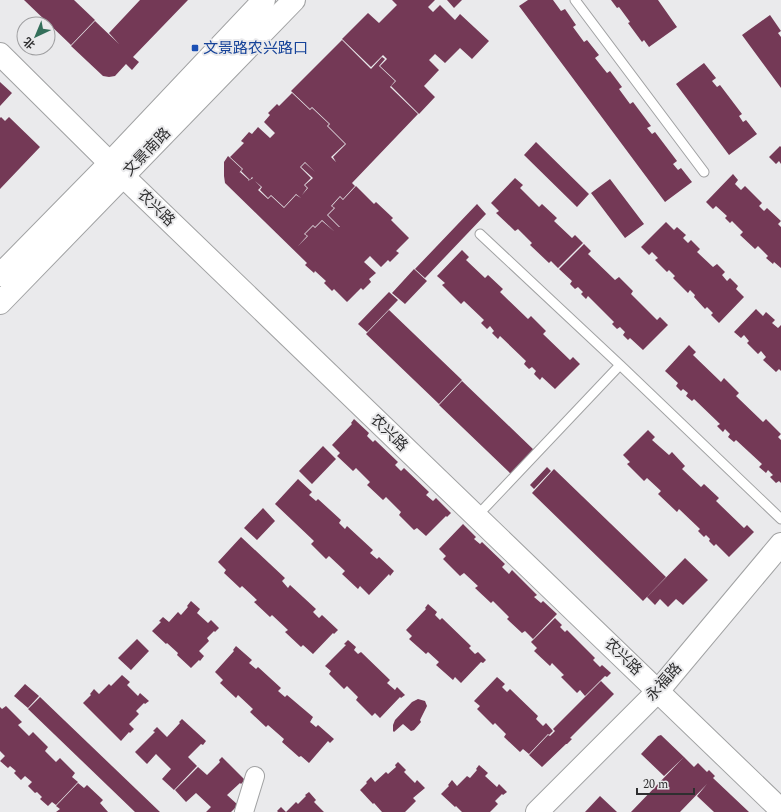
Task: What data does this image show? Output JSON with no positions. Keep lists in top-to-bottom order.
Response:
{
  "streets": {
    "street": ["文景南路", "农兴路", "永福路"]
  },
  "crossings": [
    ["文景南路", "农兴路"],
    ["农兴路", "永福路"]
  ],
  "places": {
    "transit": ["文景路农兴路口"]
  },
  "scale_bar": "20 m",
  "north": "bottom left"
}
